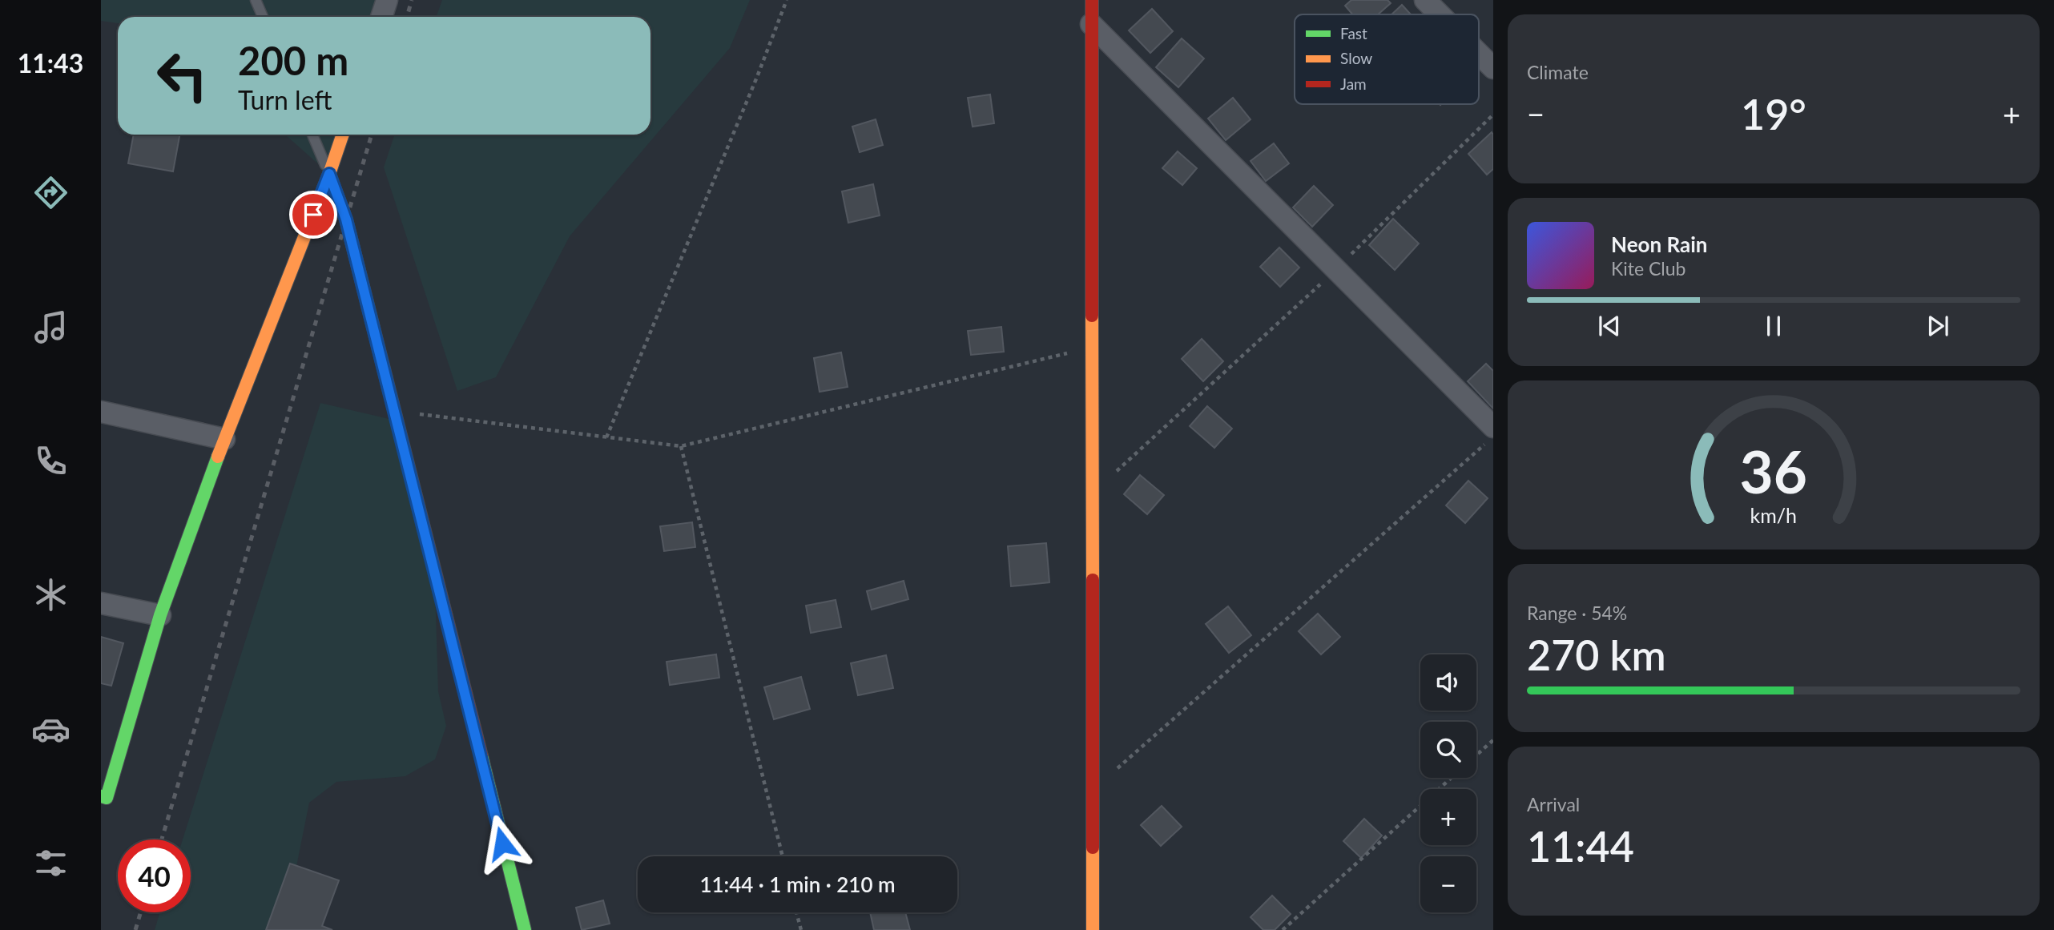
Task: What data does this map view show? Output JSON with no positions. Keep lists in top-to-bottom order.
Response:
{
  "legend": ["Fast", "Slow", "Jam"],
  "page": {
    "tabs": "11:43",
    "tile": [
      "Climate",
      ["Range · 54%", "270 km"],
      ["Arrival", "11:44"]
    ],
    "turn": ["200 m", "Turn left"],
    "heat": ["−", "19°", "+"],
    "song": ["Neon Rain", "Kite Club"],
    "map_buttons": ["+", "−"],
    "limit": "40",
    "trip": "11:44 · 1 min · 210 m",
    "gauge": ["36", "km/h"]
  }
}
